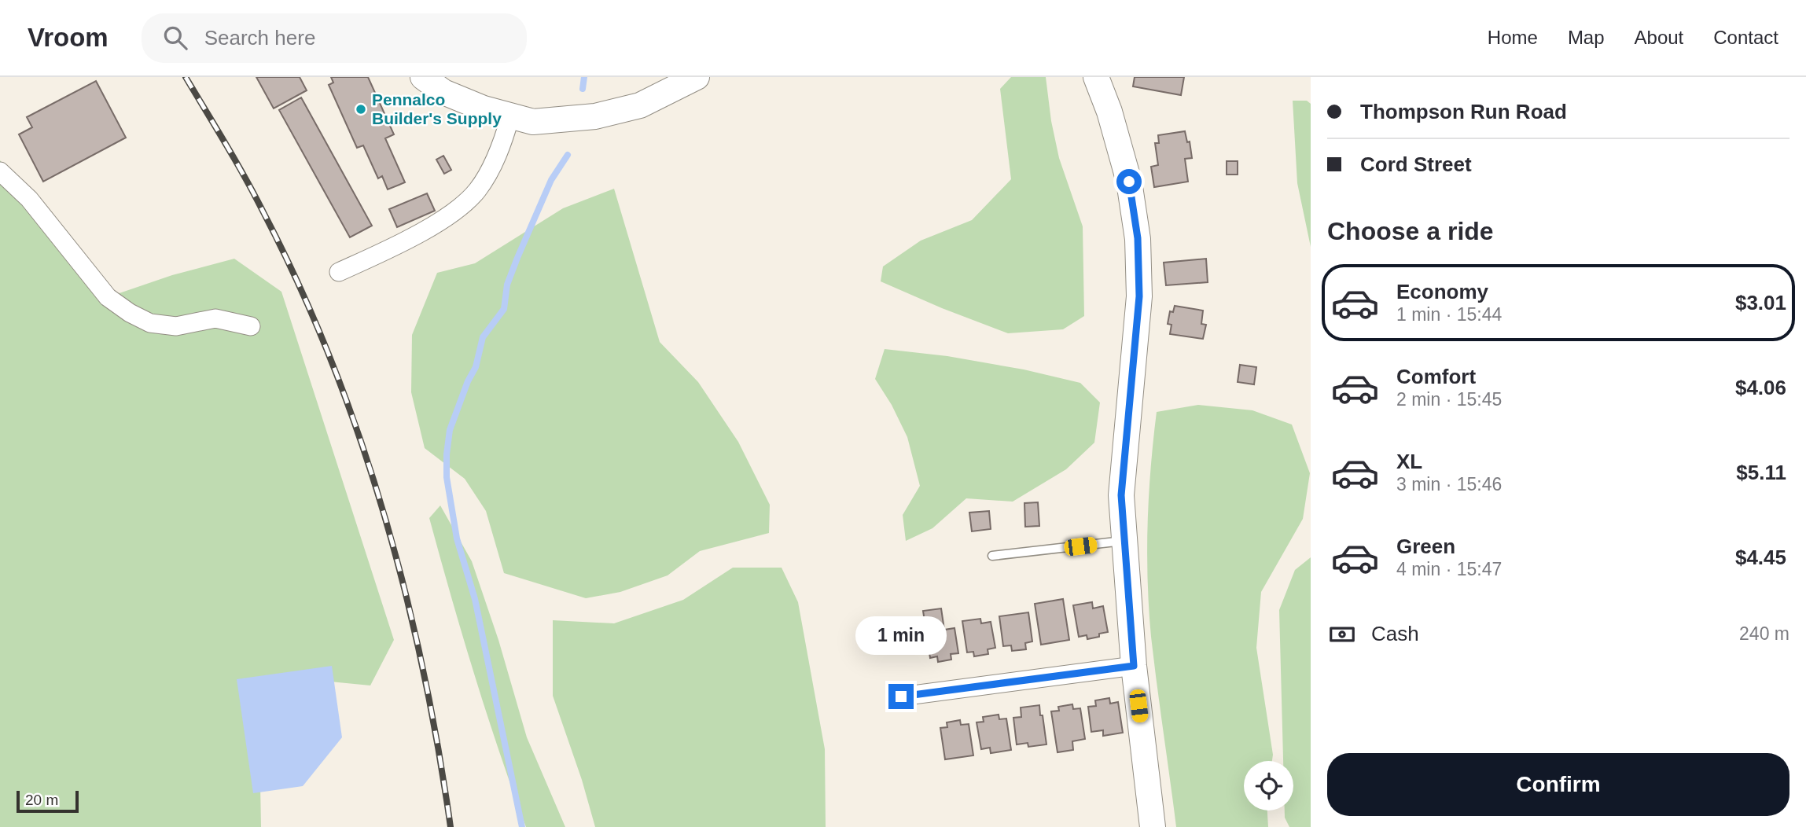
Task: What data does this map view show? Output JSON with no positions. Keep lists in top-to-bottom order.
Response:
{
  "places": ["Pennalco Builder's Supply"],
  "scale_bar": "20 m",
  "page": {
    "header": "Vroom",
    "search": "Search here",
    "nav": [
      "Home",
      "Map",
      "About",
      "Contact"
    ],
    "banner": ["Thompson Run Road", "Cord Street"],
    "heading": "Choose a ride",
    "list": [
      {
        "name": "Economy",
        "note": "1 min · 15:44",
        "value": "$3.01"
      },
      {
        "name": "Comfort",
        "note": "2 min · 15:45",
        "value": "$4.06"
      },
      {
        "name": "XL",
        "note": "3 min · 15:46",
        "value": "$5.11"
      },
      {
        "name": "Green",
        "note": "4 min · 15:47",
        "value": "$4.45"
      }
    ],
    "pay": ["Cash", "240 m"],
    "bubble": "1 min",
    "buttons": "Confirm",
    "scale": "20 m"
  }
}
